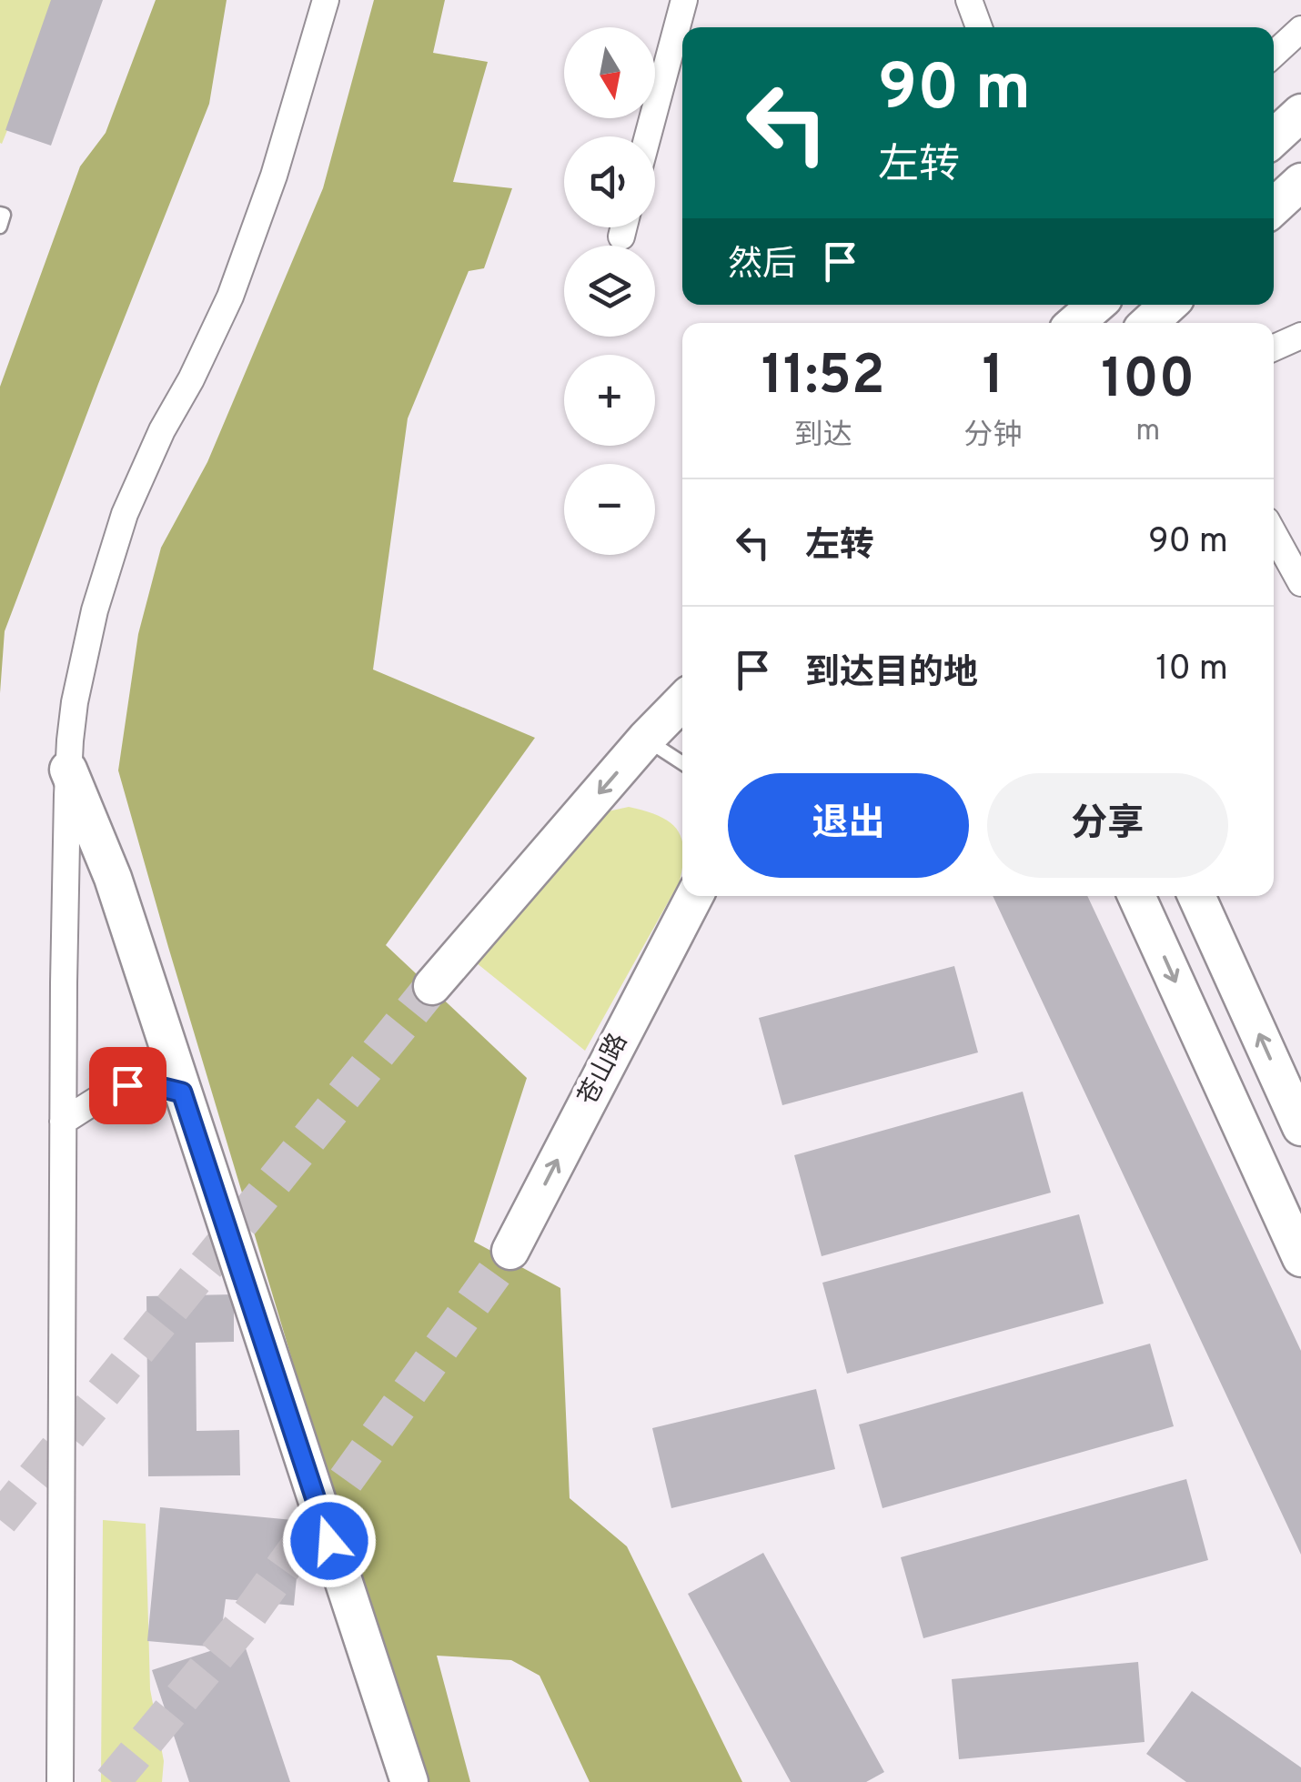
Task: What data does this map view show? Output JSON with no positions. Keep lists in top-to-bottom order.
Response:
{
  "streets": {
    "street": ["苍山路"]
  },
  "north": "bottom",
  "page": {
    "map_buttons": ["+", "−"],
    "turn": ["90 m", "左转"],
    "then": "然后",
    "eta": [
      "11:52",
      "到达",
      "1",
      "分钟",
      "100",
      "m"
    ],
    "list": [
      {
        "name": "左转",
        "value": "90 m"
      },
      {
        "name": "到达目的地",
        "value": "10 m"
      }
    ],
    "buttons": ["退出", "分享"]
  }
}
